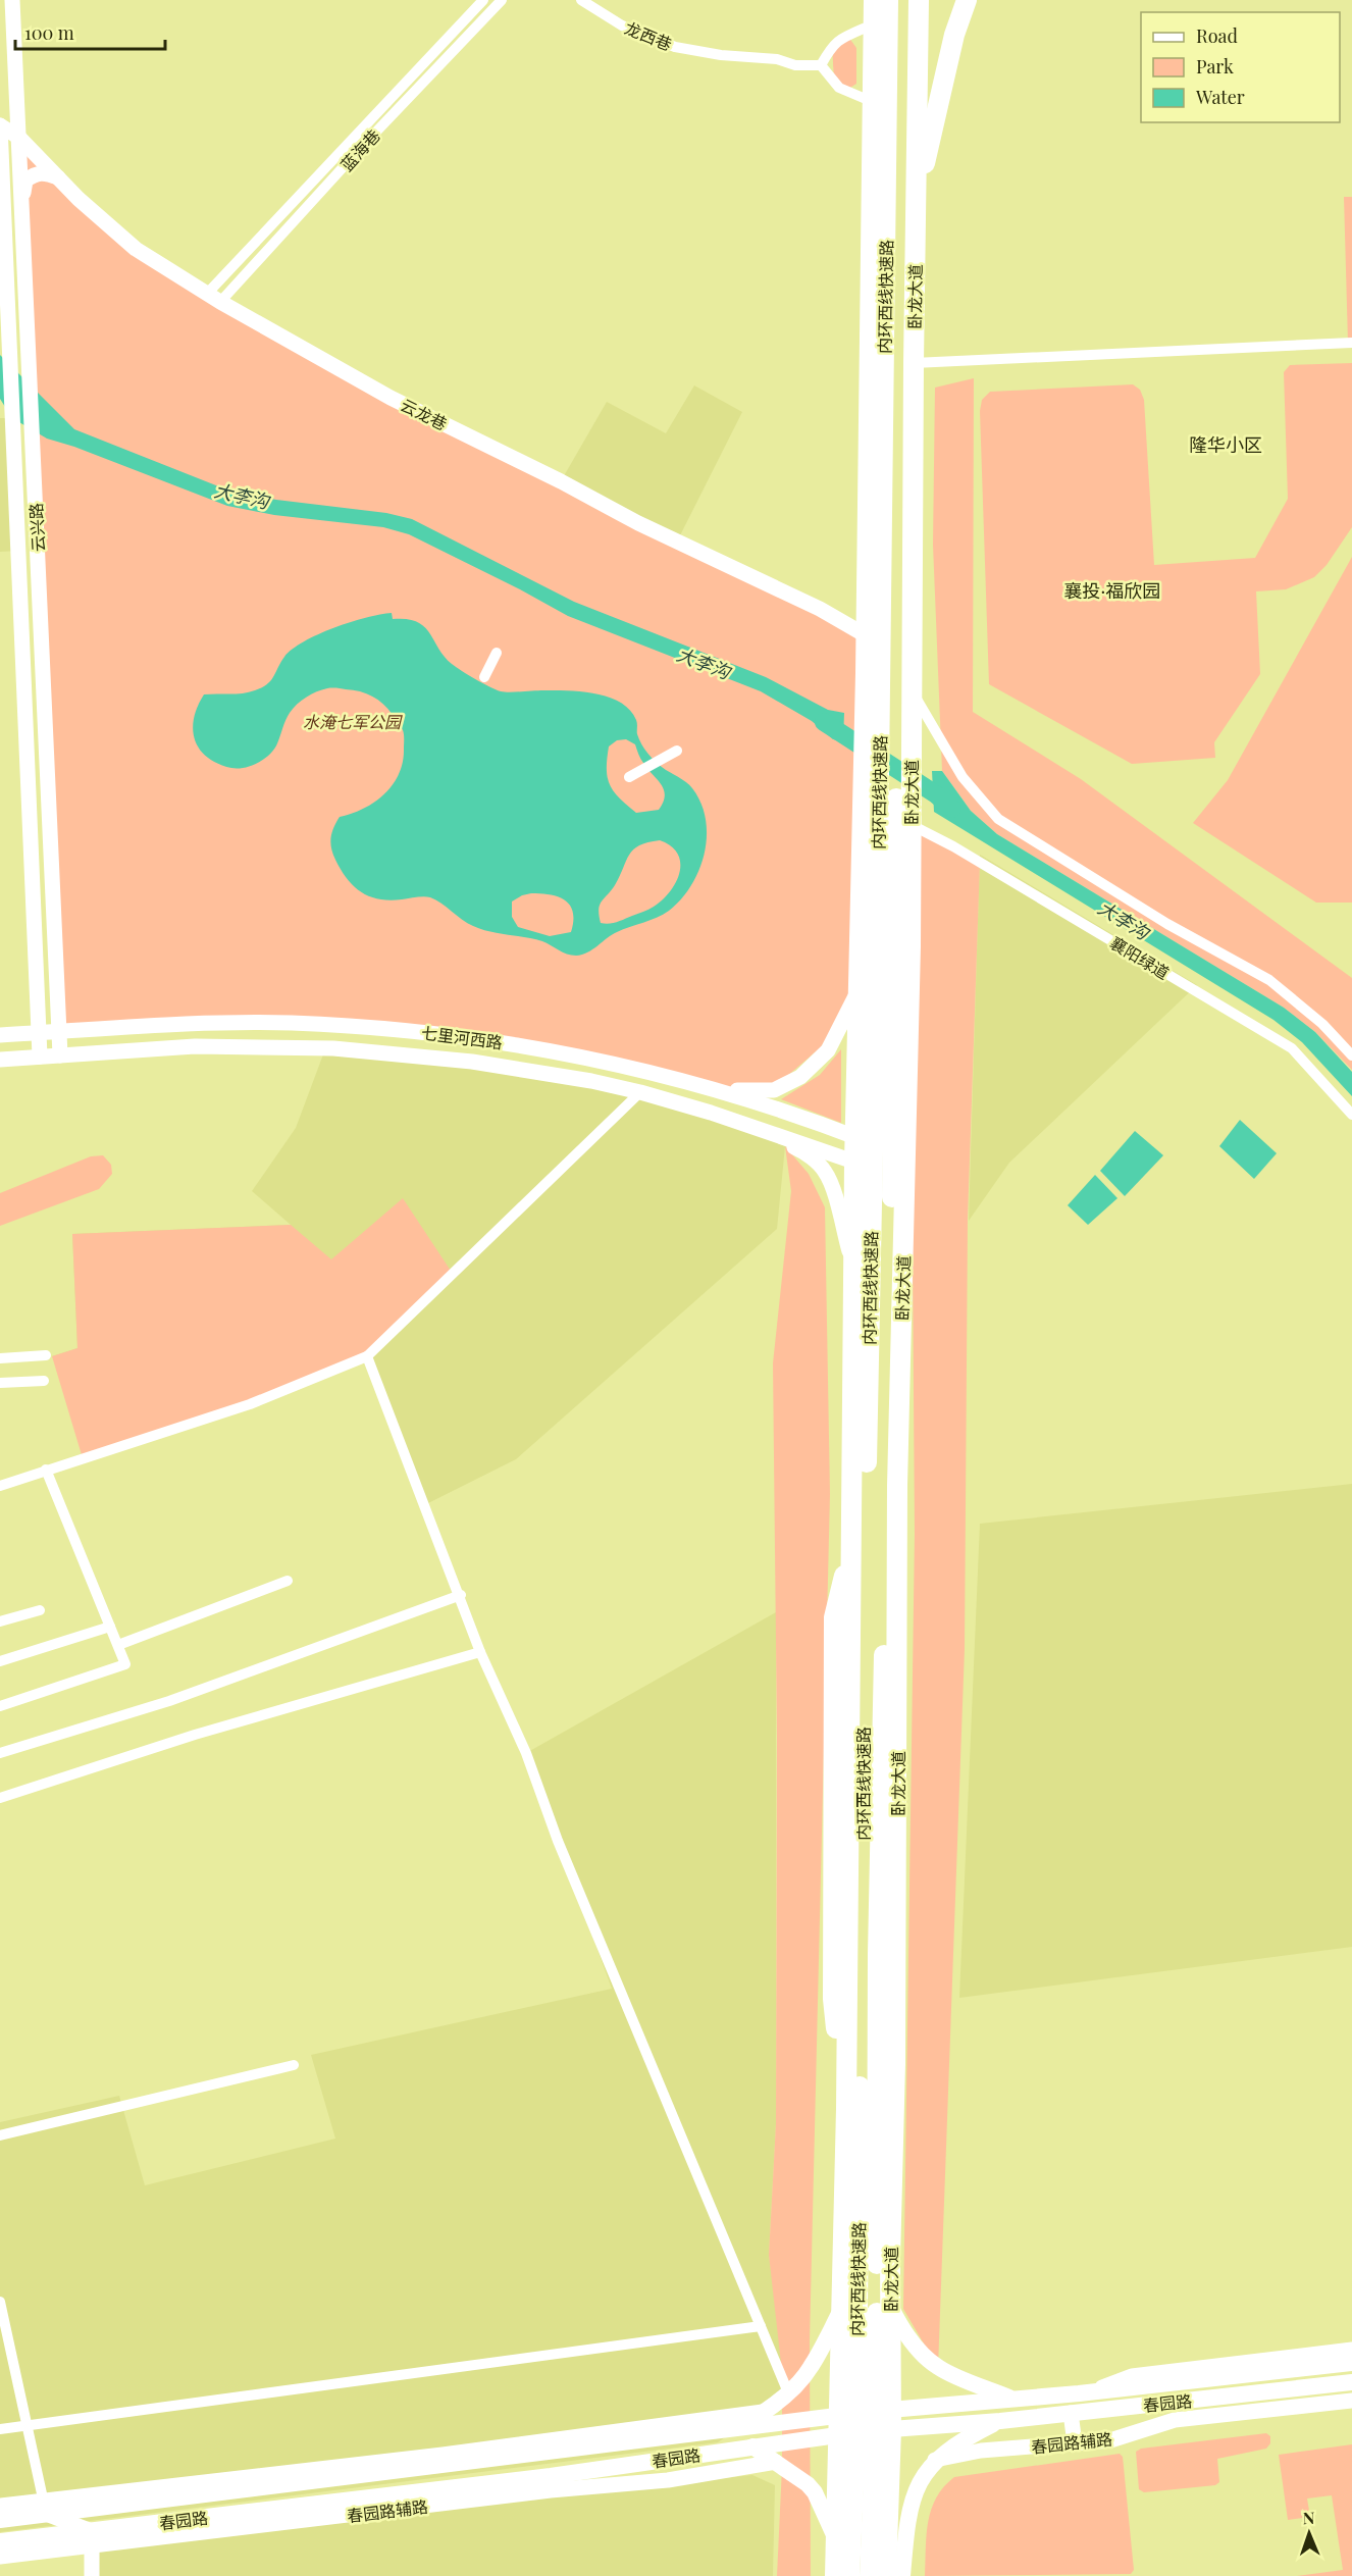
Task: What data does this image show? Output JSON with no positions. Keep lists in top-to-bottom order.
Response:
{
  "streets": {
    "highway": ["内环西线快速路", "卧龙大道"],
    "main road": ["春园路"],
    "street": [
      "龙西巷",
      "蓝海巷",
      "云龙巷",
      "云兴路",
      "襄阳绿道",
      "七里河西路",
      "春园路辅路"
    ]
  },
  "crossings": [
    ["蓝海巷", "云龙巷"],
    ["卧龙大道", "襄阳绿道"],
    ["卧龙大道", "七里河西路"],
    ["卧龙大道", "春园路"],
    ["云龙巷", "云兴路"],
    ["云兴路", "七里河西路"],
    ["春园路", "春园路辅路"]
  ],
  "districts": ["隆华小区", "襄投·福欣园"],
  "water": ["大李沟"],
  "parks": ["水淹七军公园"],
  "legend": ["Road", "Park", "Water"],
  "scale_bar": "100 m",
  "north": "top"
}
